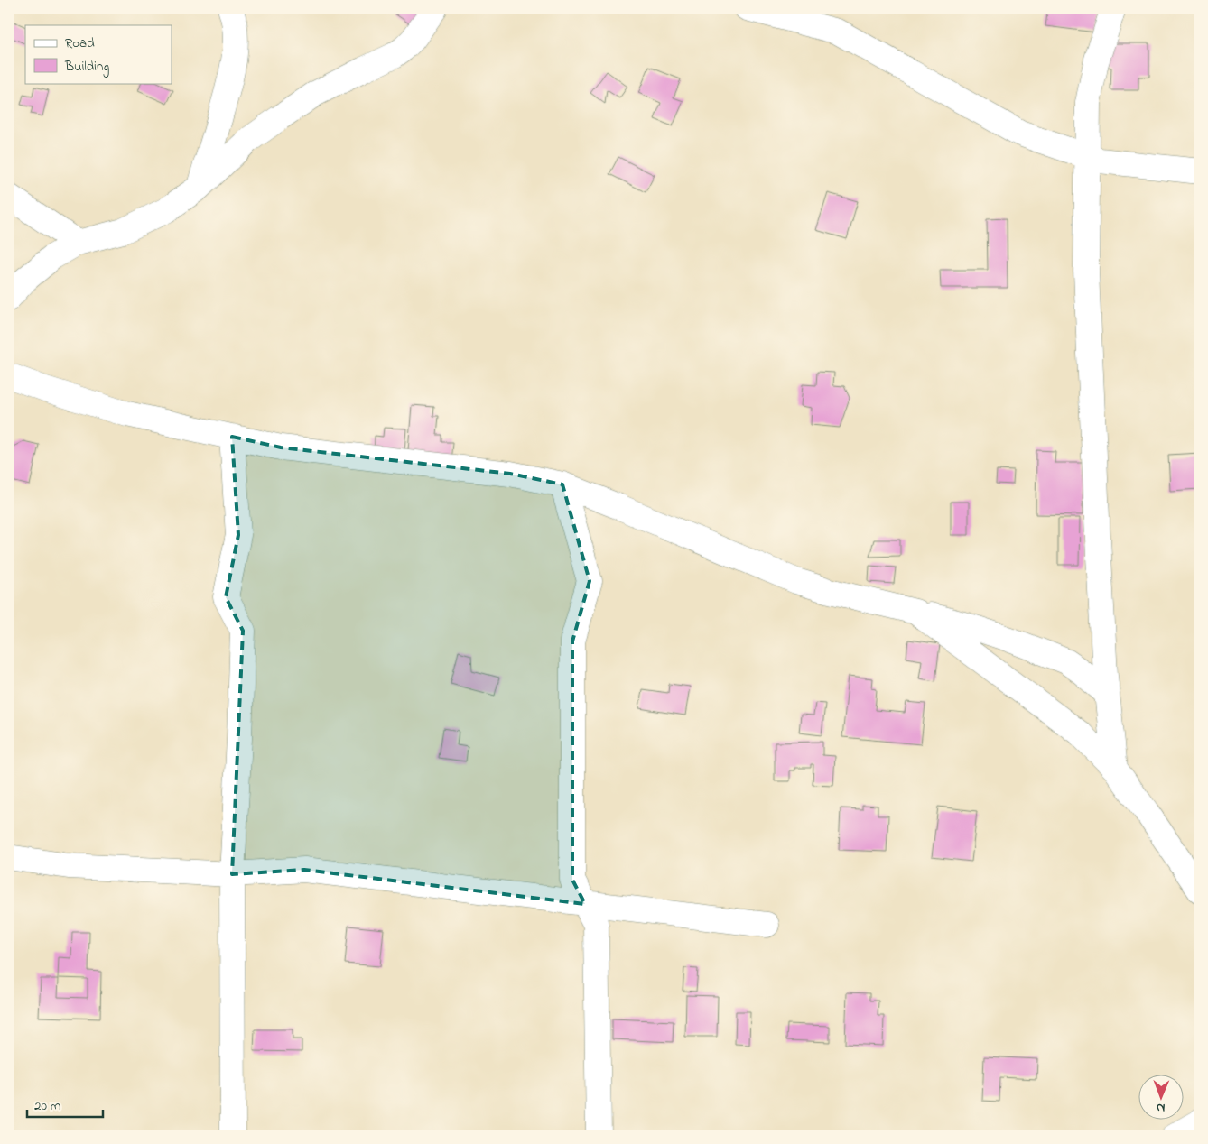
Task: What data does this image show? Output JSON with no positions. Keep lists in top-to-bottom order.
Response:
{
  "legend": ["Road", "Building"],
  "scale_bar": "20 m",
  "north": "bottom"
}
